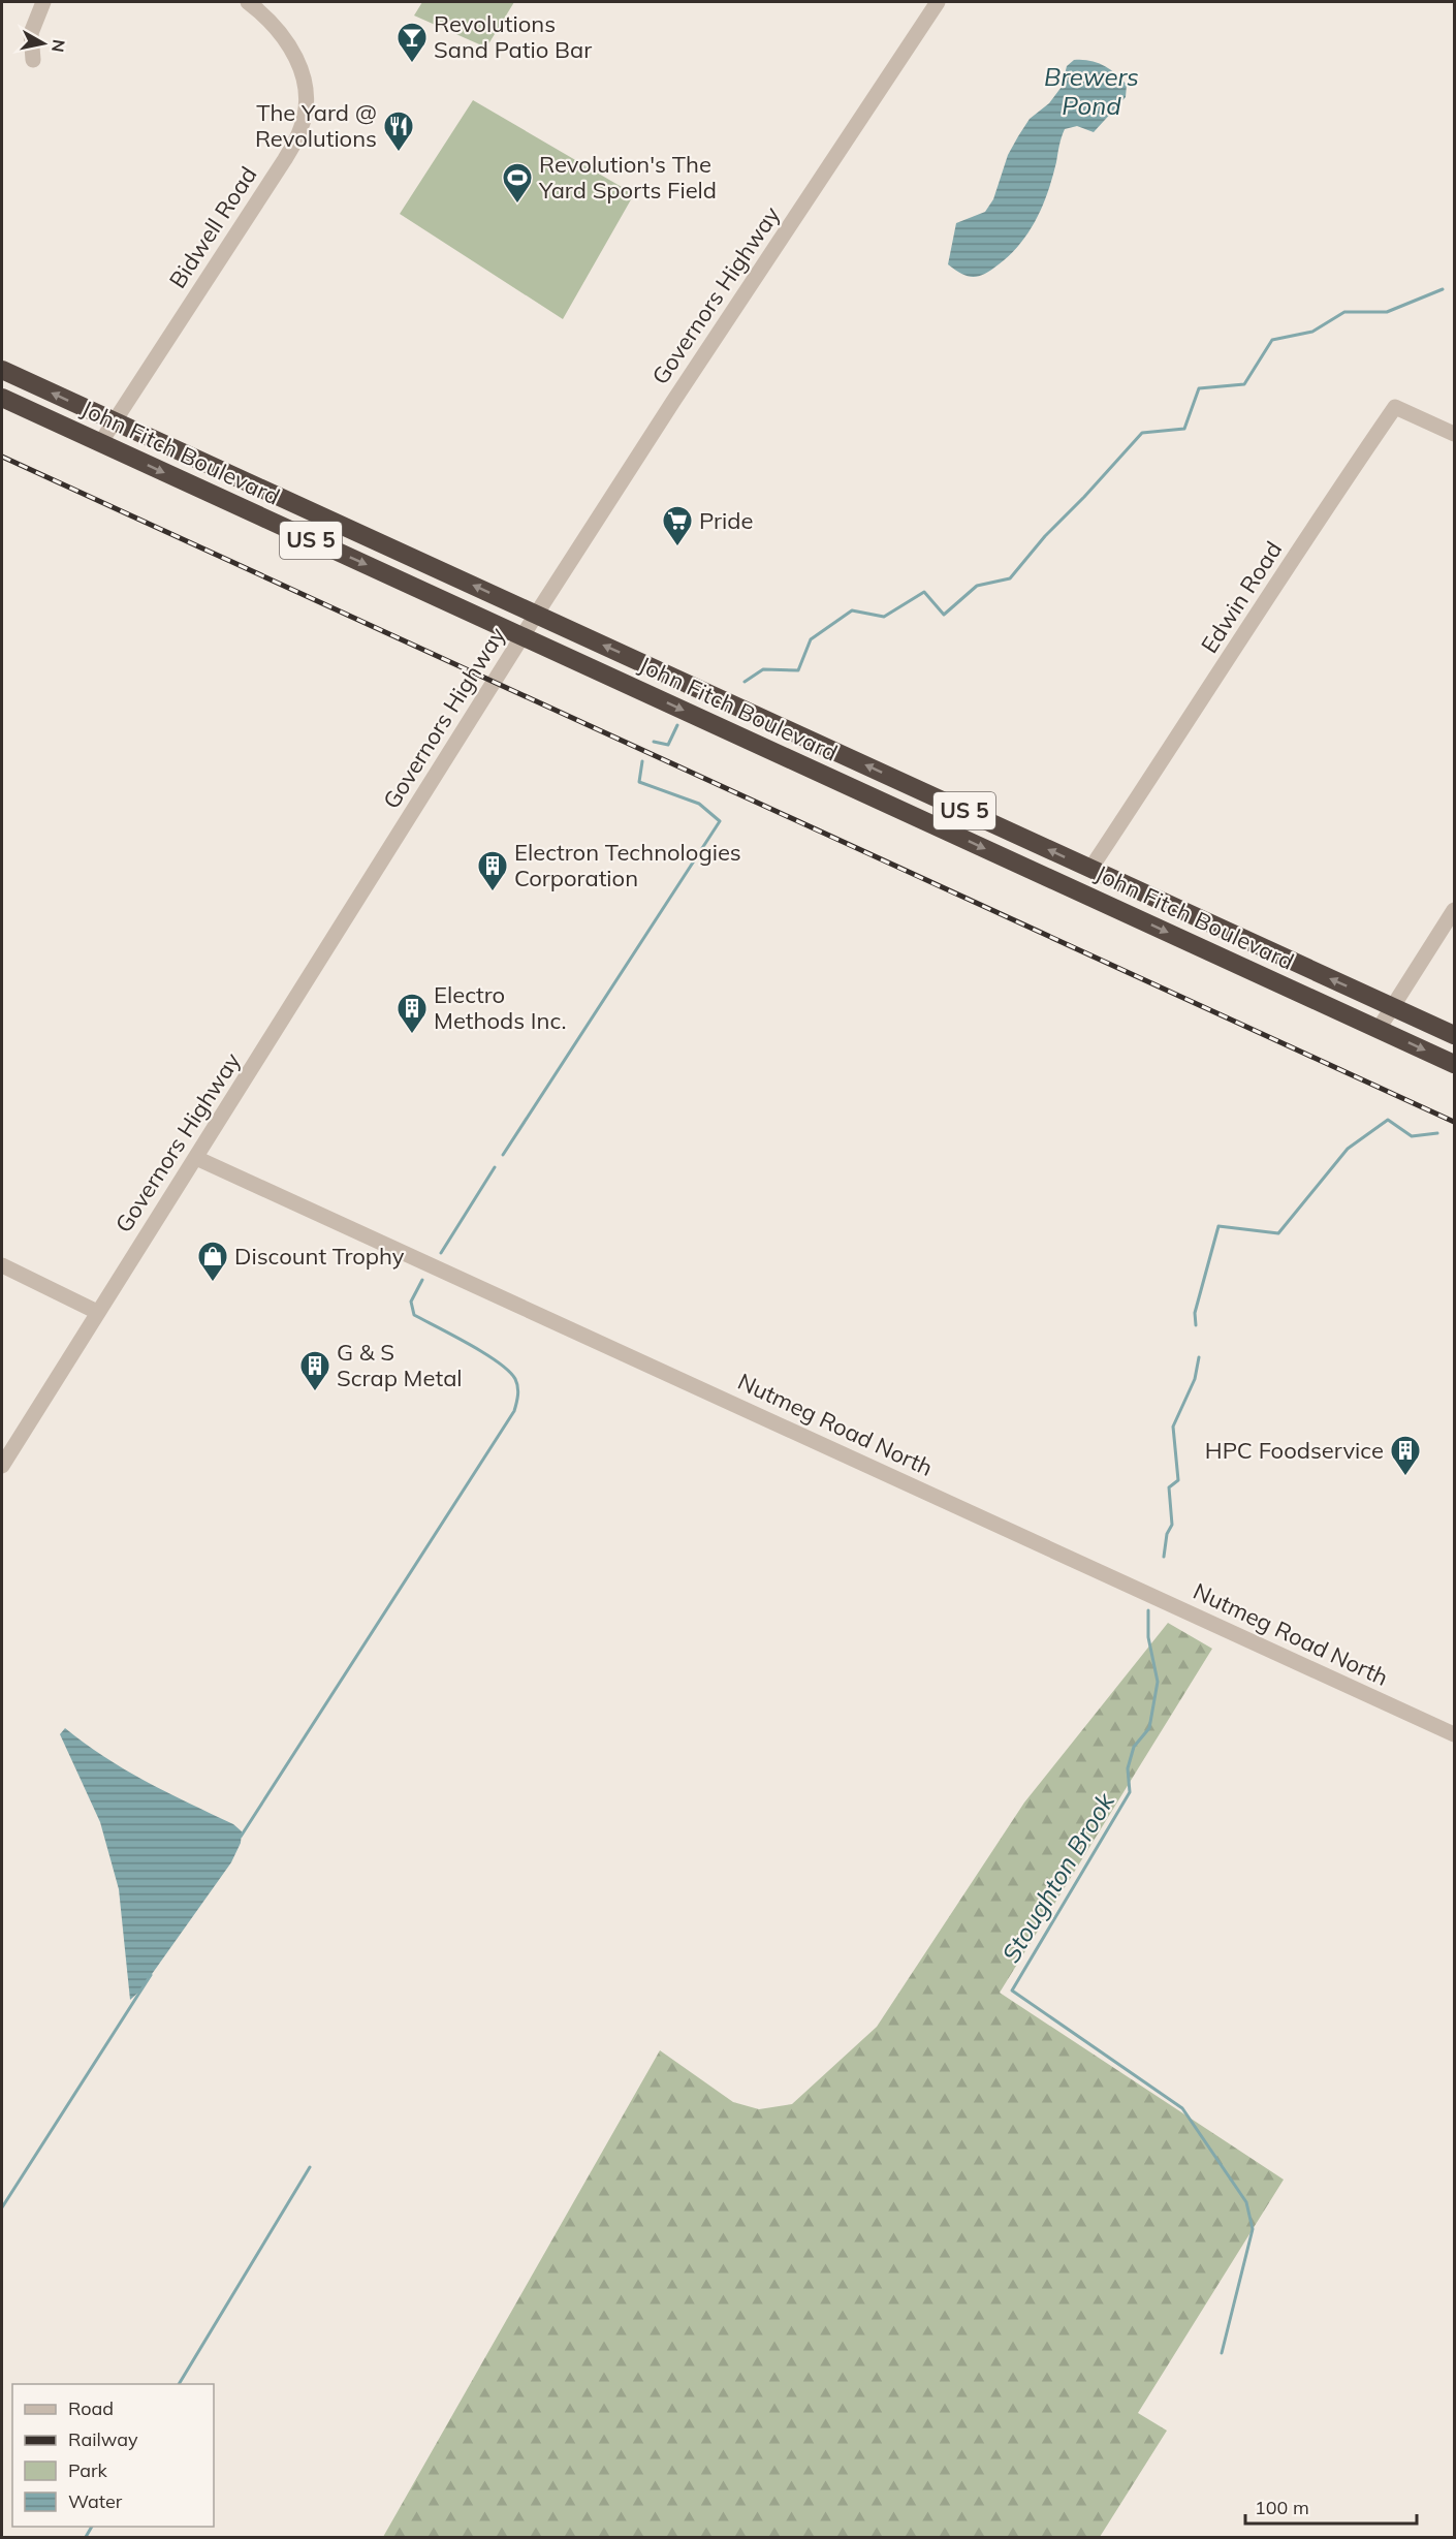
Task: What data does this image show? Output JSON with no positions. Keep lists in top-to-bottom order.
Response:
{
  "streets": {
    "highway": ["John Fitch Boulevard", "US 5"],
    "street": [
      "Bidwell Road",
      "Governors Highway",
      "Edwin Road",
      "Nutmeg Road North"
    ]
  },
  "crossings": [
    ["Bidwell Road", "John Fitch Boulevard"],
    ["Governors Highway", "John Fitch Boulevard"],
    ["Governors Highway", "Nutmeg Road North"],
    ["John Fitch Boulevard", "Edwin Road"]
  ],
  "water": ["Brewers Pond", "Stoughton Brook"],
  "places": {
    "bar": ["Revolutions Sand Patio Bar"],
    "restaurant": ["The Yard @ Revolutions"],
    "sports": ["Revolution's The Yard Sports Field"],
    "supermarket": ["Pride"],
    "building": [
      "Electron Technologies Corporation",
      "Electro Methods Inc.",
      "G & S Scrap Metal",
      "HPC Foodservice"
    ],
    "shop": ["Discount Trophy"]
  },
  "legend": [
    "Road",
    "Railway",
    "Park",
    "Water"
  ],
  "scale_bar": "100 m",
  "north": "right"
}
